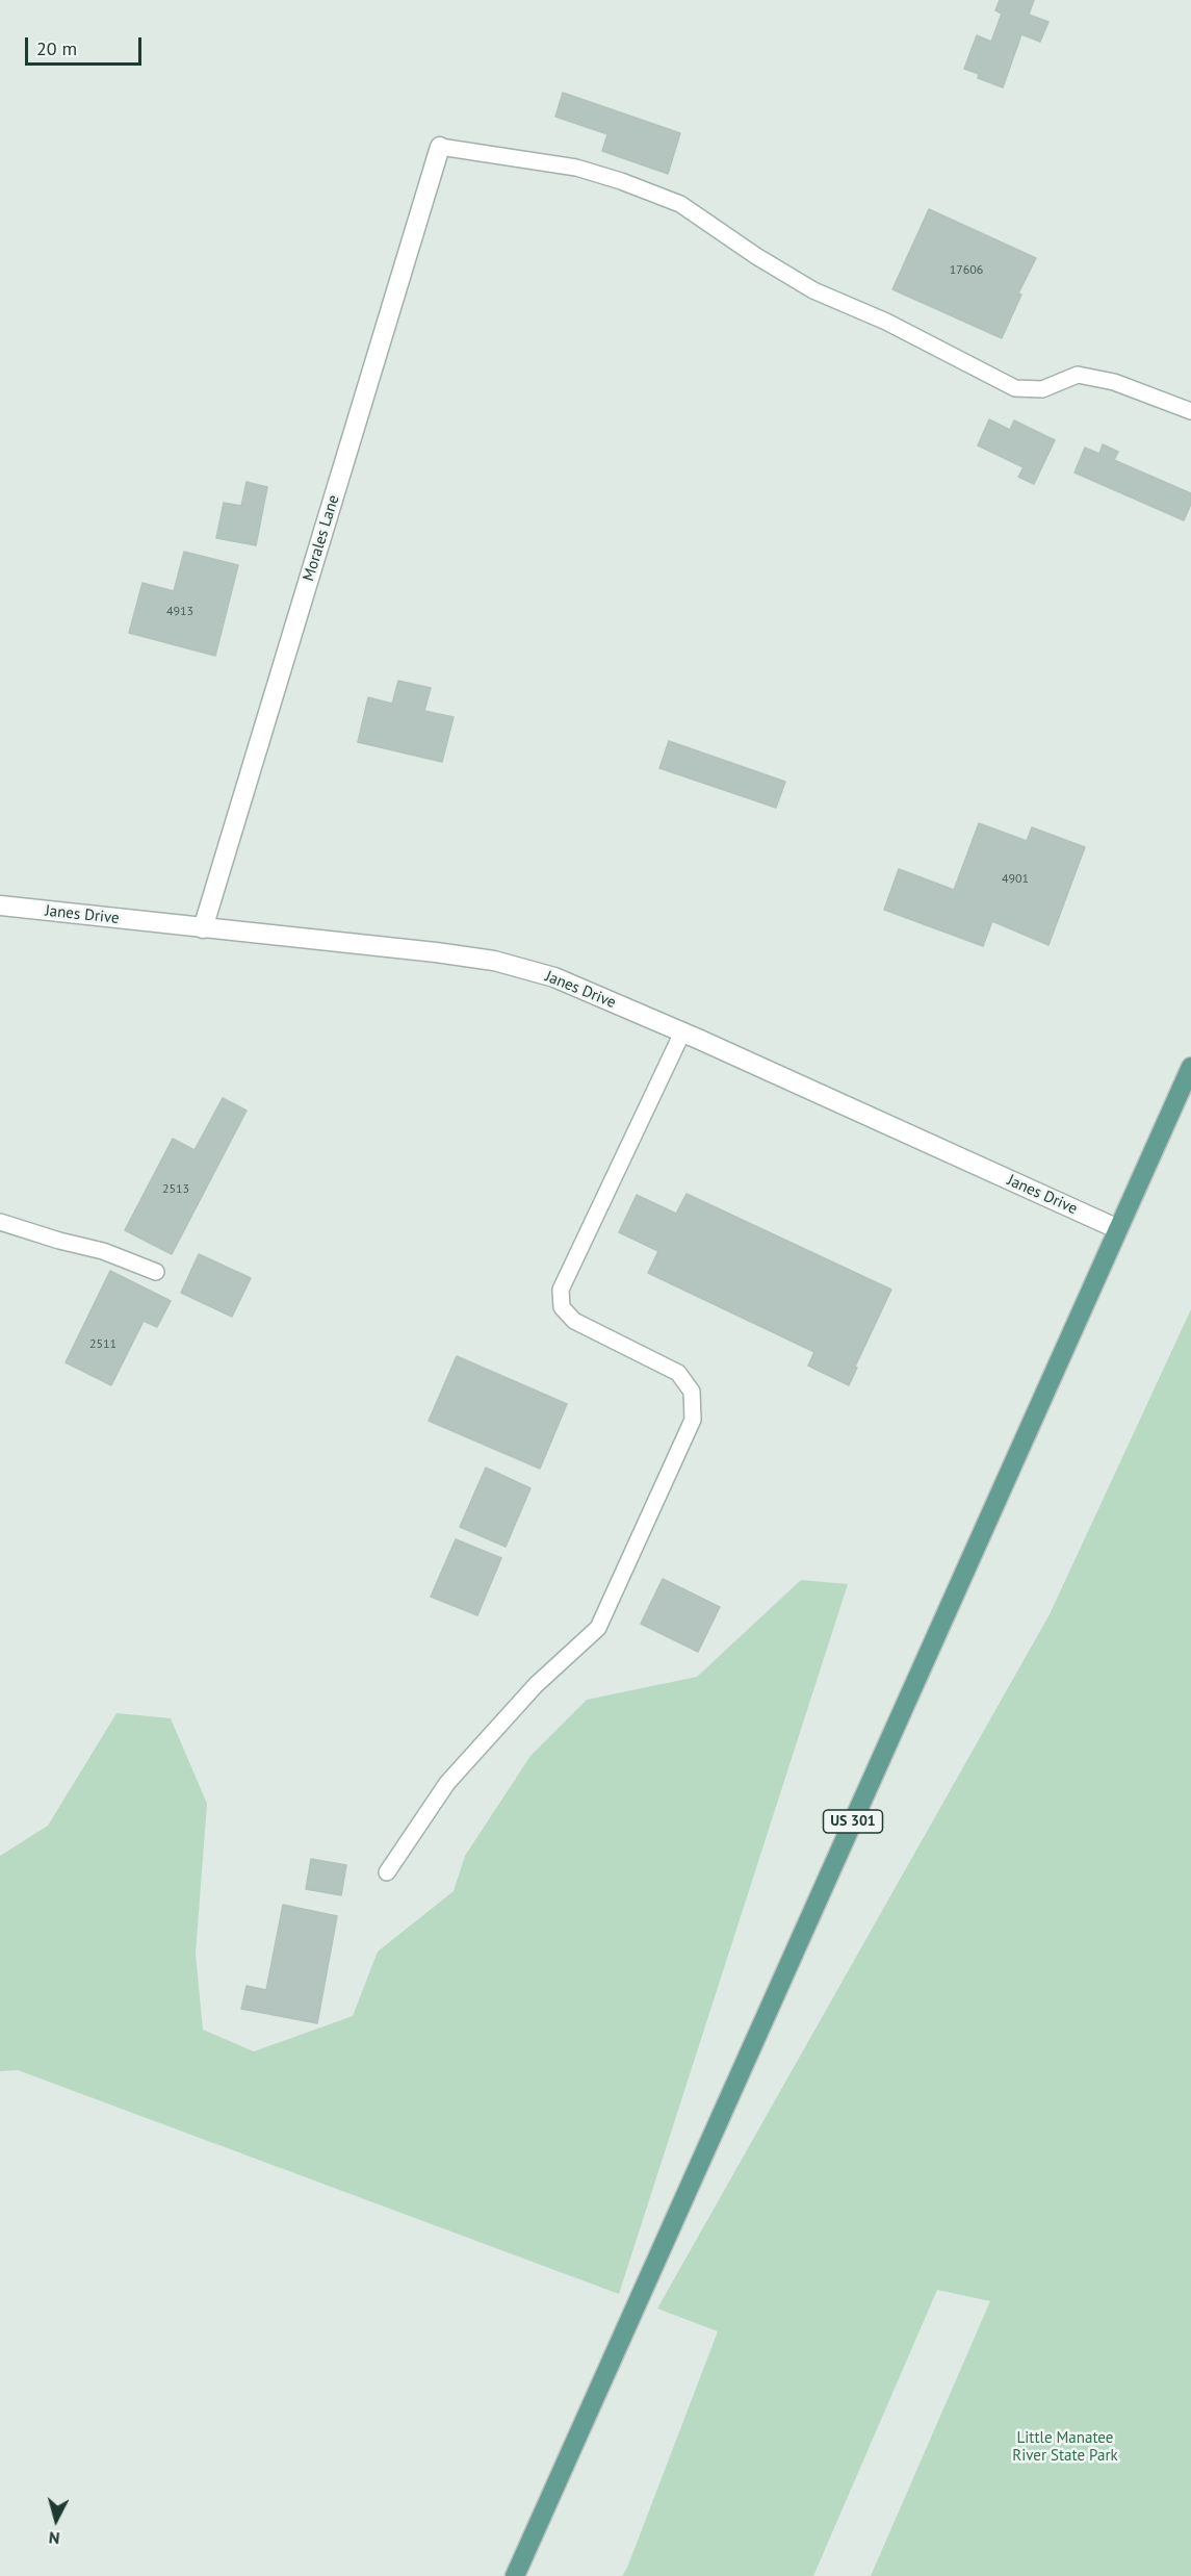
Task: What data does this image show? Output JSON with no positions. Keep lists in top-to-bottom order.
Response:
{
  "streets": {
    "main road": ["US 301"],
    "street": ["Morales Lane", "Janes Drive"]
  },
  "crossings": [
    ["Morales Lane", "Janes Drive"],
    ["Janes Drive", "US 301"]
  ],
  "parks": ["Little Manatee River State Park"],
  "house_numbers": [
    "17606",
    "4913",
    "4901",
    "2513",
    "2511"
  ],
  "scale_bar": "20 m",
  "north": "bottom"
}
